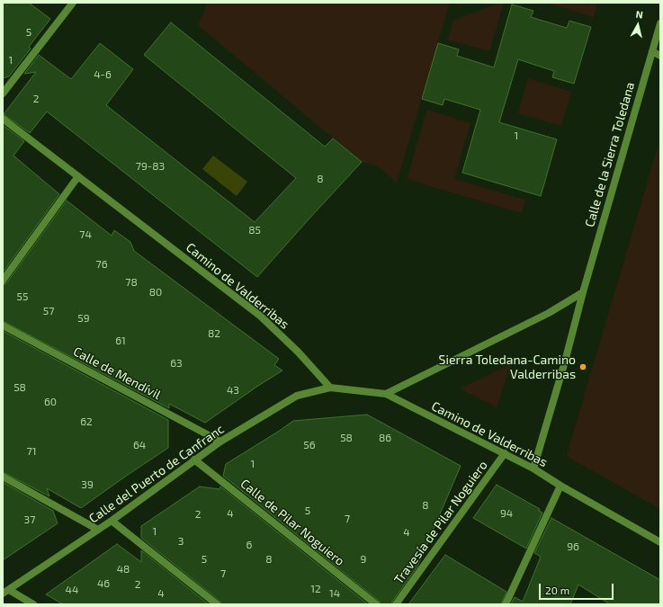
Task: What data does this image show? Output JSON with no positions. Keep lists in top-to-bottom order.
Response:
{
  "streets": {
    "street": [
      "Calle de la Sierra Toledana",
      "Camino de Valderribas",
      "Calle de Mendívil",
      "Calle del Puerto de Canfranc",
      "Calle de Pilar Noguiero",
      "Travesía de Pilar Noguiero"
    ]
  },
  "crossings": [
    ["Calle de la Sierra Toledana", "Camino de Valderribas"],
    ["Camino de Valderribas", "Calle del Puerto de Canfranc"],
    ["Camino de Valderribas", "Travesía de Pilar Noguiero"],
    ["Calle de Mendívil", "Calle del Puerto de Canfranc"],
    ["Calle del Puerto de Canfranc", "Calle de Pilar Noguiero"]
  ],
  "places": ["Sierra Toledana-Camino Valderribas"],
  "house_numbers": [
    "5",
    "1",
    "4-6",
    "2",
    "1",
    "79-83",
    "8",
    "85",
    "74",
    "76",
    "78",
    "80",
    "55",
    "57",
    "59",
    "82",
    "61",
    "63",
    "58",
    "43",
    "60",
    "62",
    "58",
    "86",
    "64",
    "56",
    "71",
    "1",
    "39",
    "8",
    "5",
    "4",
    "94",
    "2",
    "7",
    "37",
    "1",
    "4",
    "3",
    "6",
    "96",
    "5",
    "8",
    "9",
    "48",
    "7",
    "46",
    "2",
    "12",
    "44",
    "4",
    "14"
  ],
  "scale_bar": "20 m",
  "north": "top"
}
